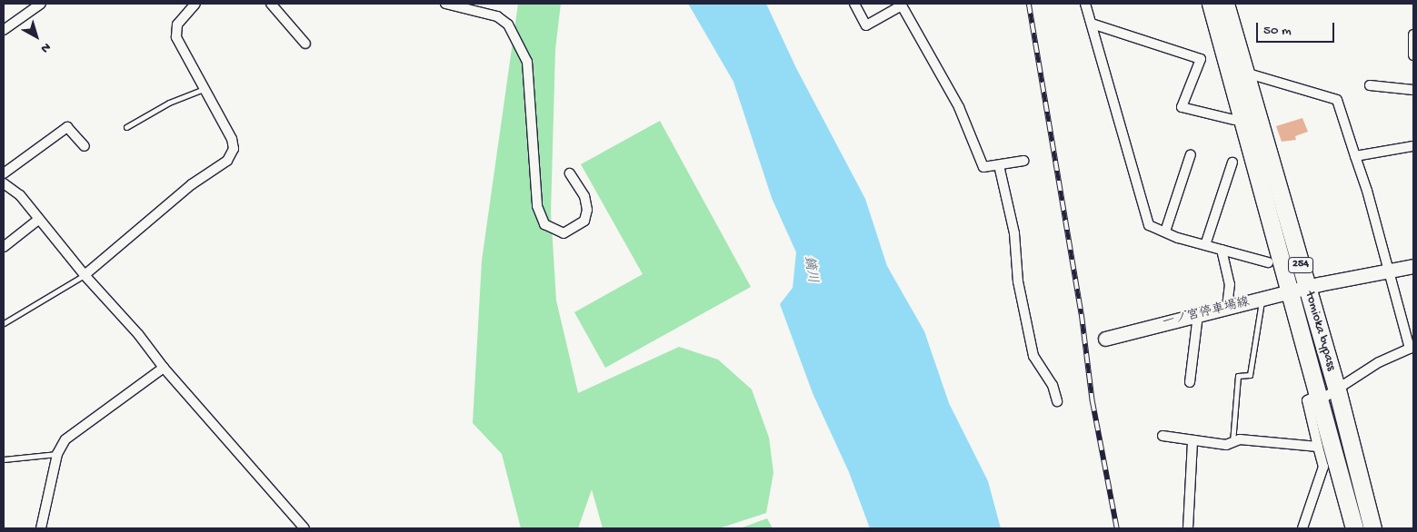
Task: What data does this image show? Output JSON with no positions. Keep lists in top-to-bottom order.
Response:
{
  "streets": {
    "highway": ["254", "tomioka bypass"],
    "main road": ["一ノ宮停車場線"]
  },
  "crossings": [
    ["一ノ宮停車場線", "tomioka bypass"]
  ],
  "water": ["鏑川"],
  "scale_bar": "50 m",
  "north": "bottom right"
}
